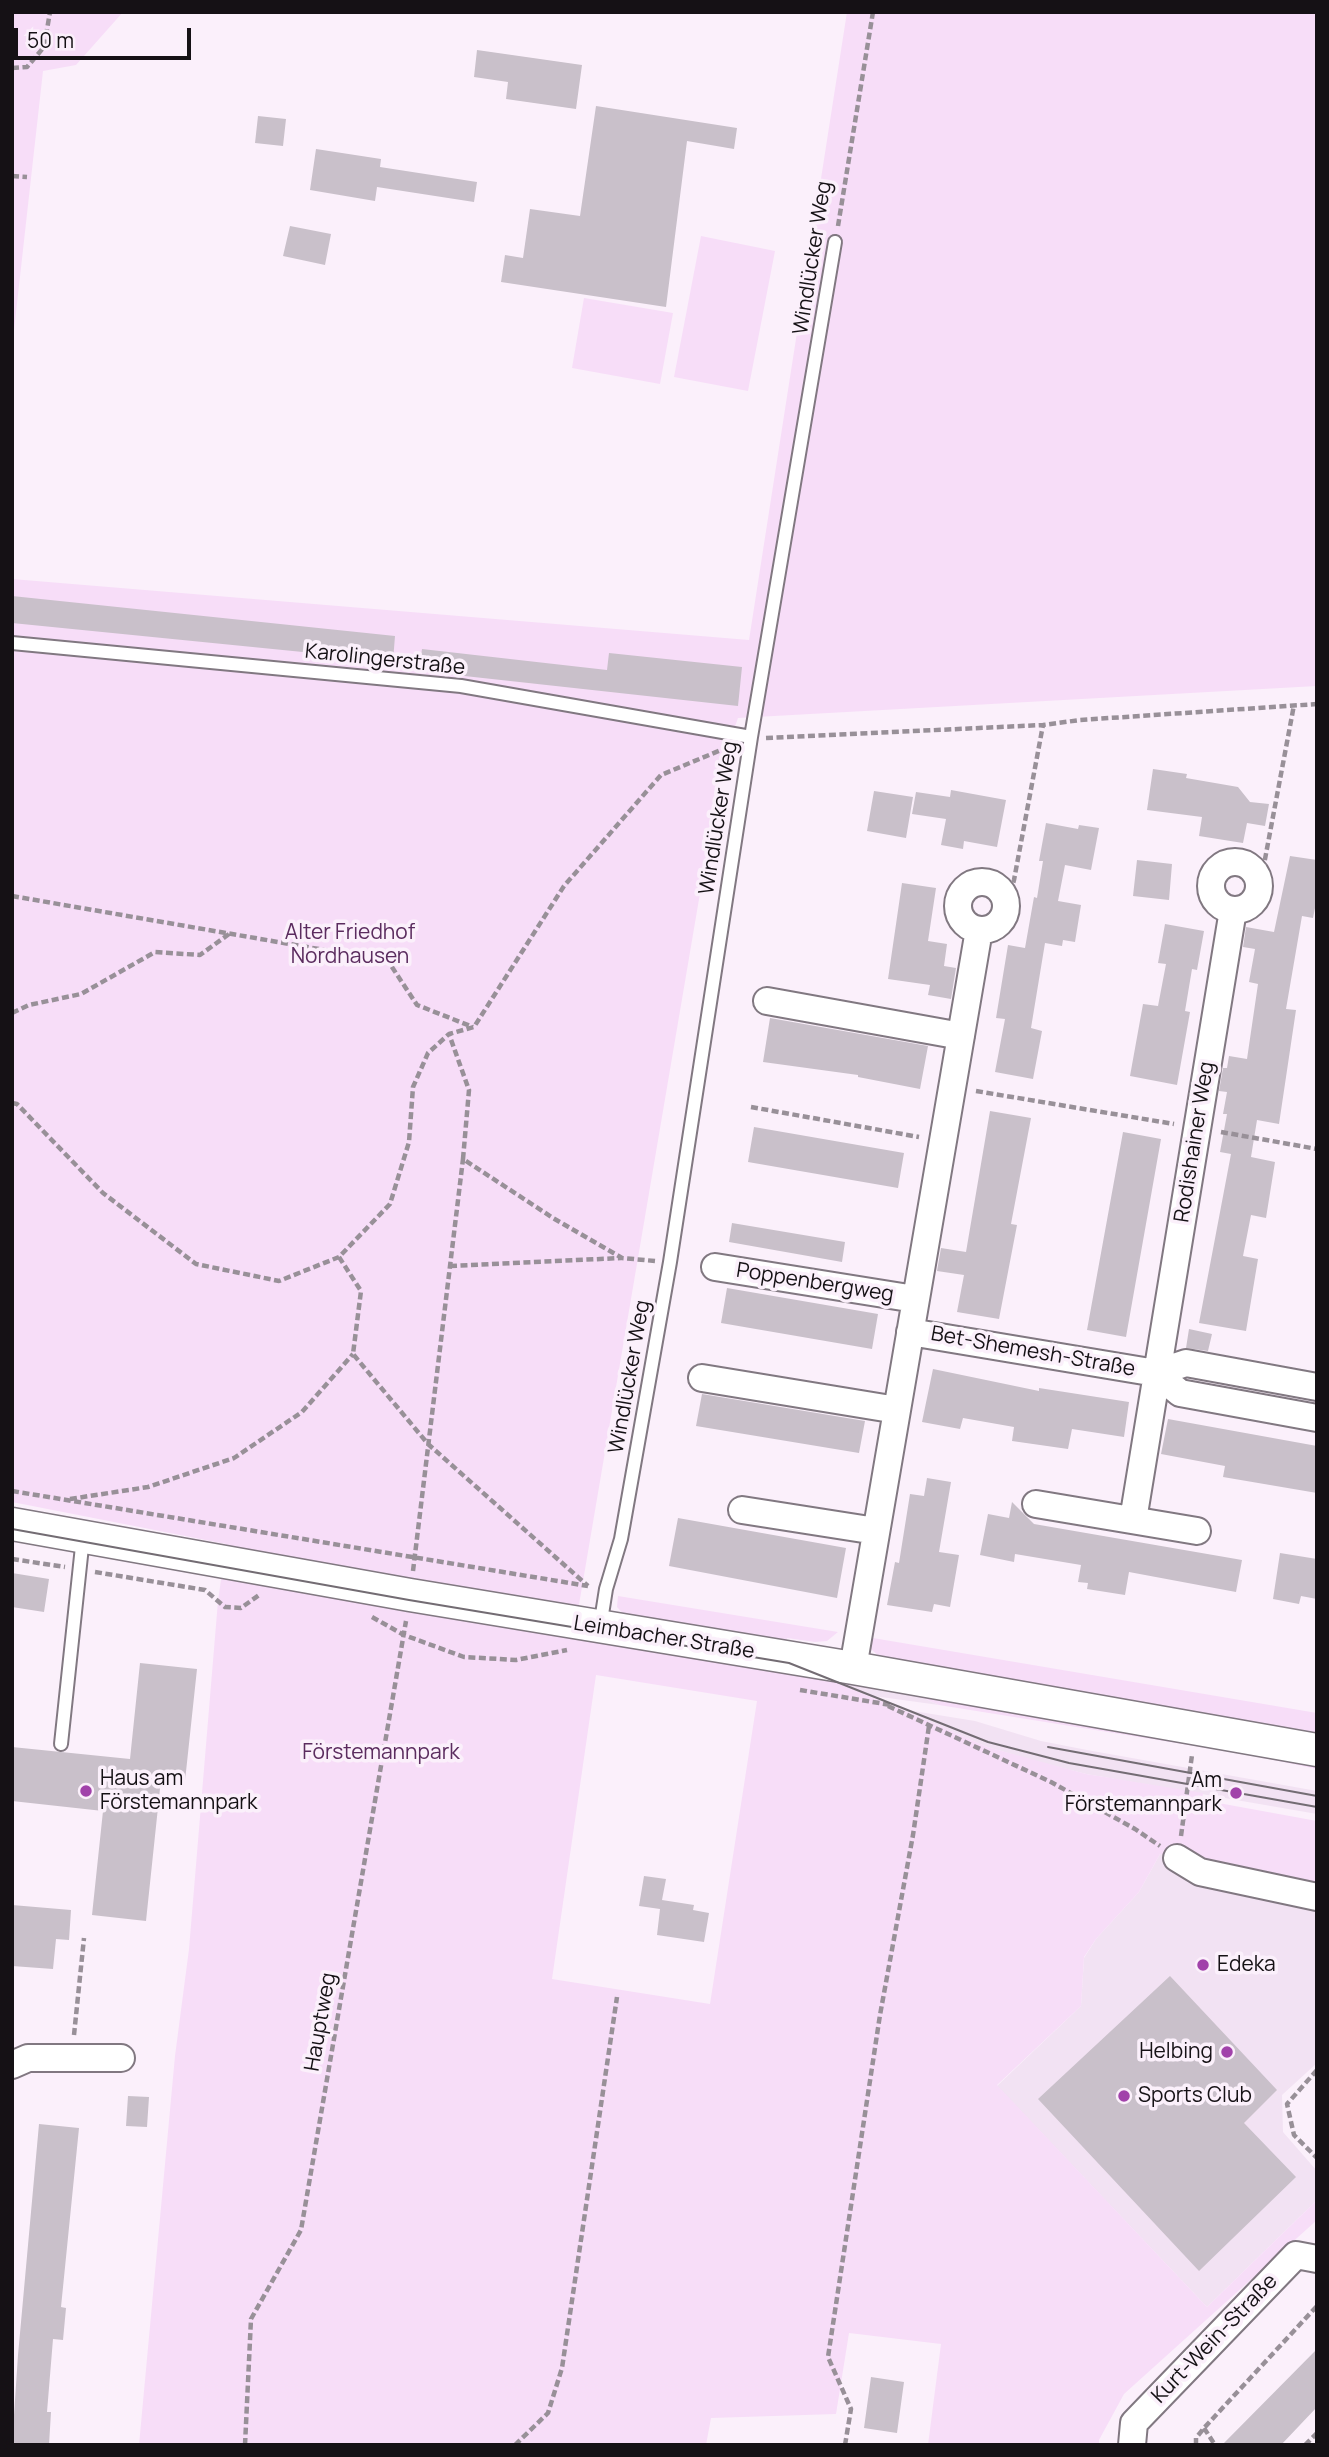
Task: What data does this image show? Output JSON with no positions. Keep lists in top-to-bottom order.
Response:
{
  "streets": {
    "street": [
      "Rodishainer Weg",
      "Poppenbergweg",
      "Bet-Shemesh-Straße",
      "Leimbacher Straße",
      "Kurt-Wein-Straße"
    ],
    "lane": ["Windlücker Weg", "Karolingerstraße"],
    "path": ["Hauptweg"]
  },
  "crossings": [
    ["Windlücker Weg", "Karolingerstraße"],
    ["Windlücker Weg", "Leimbacher Straße"],
    ["Rodishainer Weg", "Bet-Shemesh-Straße"],
    ["Poppenbergweg", "Bet-Shemesh-Straße"],
    ["Poppenbergweg", "Leimbacher Straße"],
    ["Leimbacher Straße", "Hauptweg"]
  ],
  "parks": ["Alter Friedhof Nordhausen", "Förstemannpark"],
  "places": [
    "Haus am Förstemannpark",
    "Am Förstemannpark",
    "Edeka",
    "Helbing",
    "Sports Club"
  ],
  "scale_bar": "50 m"
}
